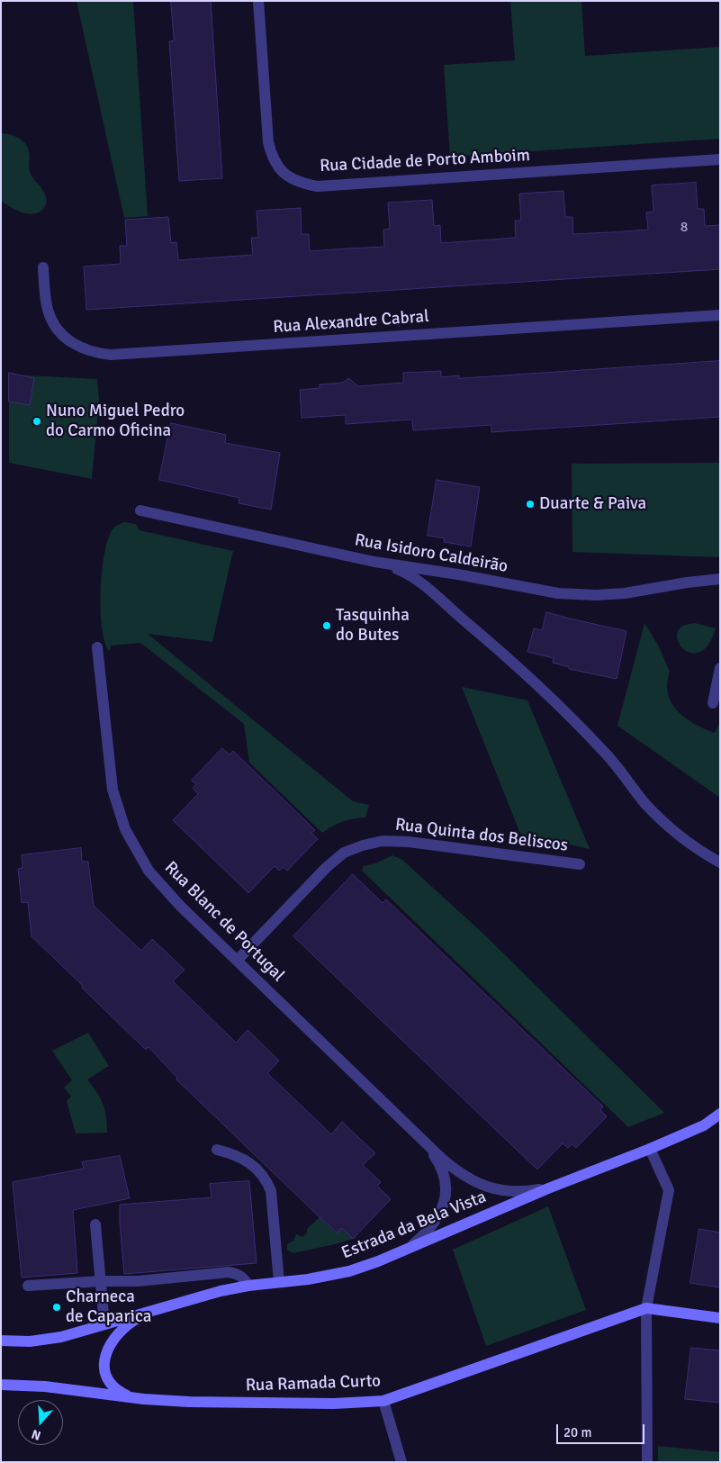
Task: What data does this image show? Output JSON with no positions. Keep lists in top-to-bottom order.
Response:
{
  "streets": {
    "street": [
      "Rua Cidade de Porto Amboim",
      "Rua Alexandre Cabral",
      "Rua Isidoro Caldeirão",
      "Rua Quinta dos Beliscos",
      "Rua Blanc de Portugal",
      "Estrada da Bela Vista",
      "Rua Ramada Curto"
    ]
  },
  "crossings": [
    ["Rua Quinta dos Beliscos", "Rua Blanc de Portugal"],
    ["Rua Blanc de Portugal", "Estrada da Bela Vista"]
  ],
  "places": [
    "Nuno Miguel Pedro do Carmo Oficina",
    "Duarte & Paiva",
    "Tasquinha do Butes",
    "Charneca de Caparica"
  ],
  "house_numbers": ["8"],
  "scale_bar": "20 m",
  "north": "bottom"
}
